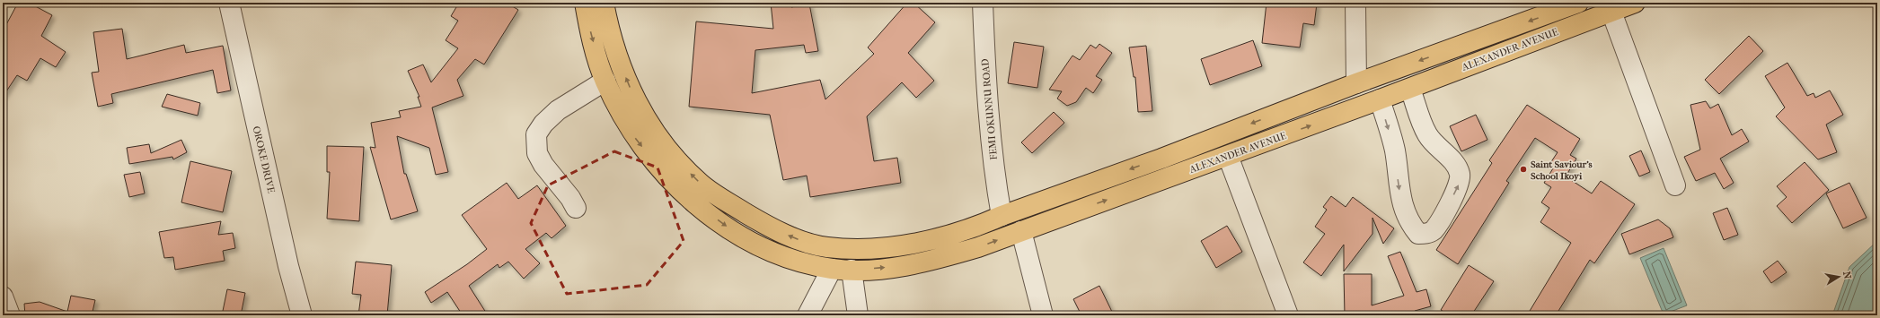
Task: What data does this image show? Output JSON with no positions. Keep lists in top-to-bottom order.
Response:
{
  "streets": {
    "main road": ["ALEXANDER AVENUE"],
    "street": ["FEMI OKUNNU ROAD", "OROKE DRIVE"]
  },
  "crossings": [
    ["ALEXANDER AVENUE", "FEMI OKUNNU ROAD"]
  ],
  "places": ["Saint Saviour's School Ikoyi"],
  "north": "right"
}
